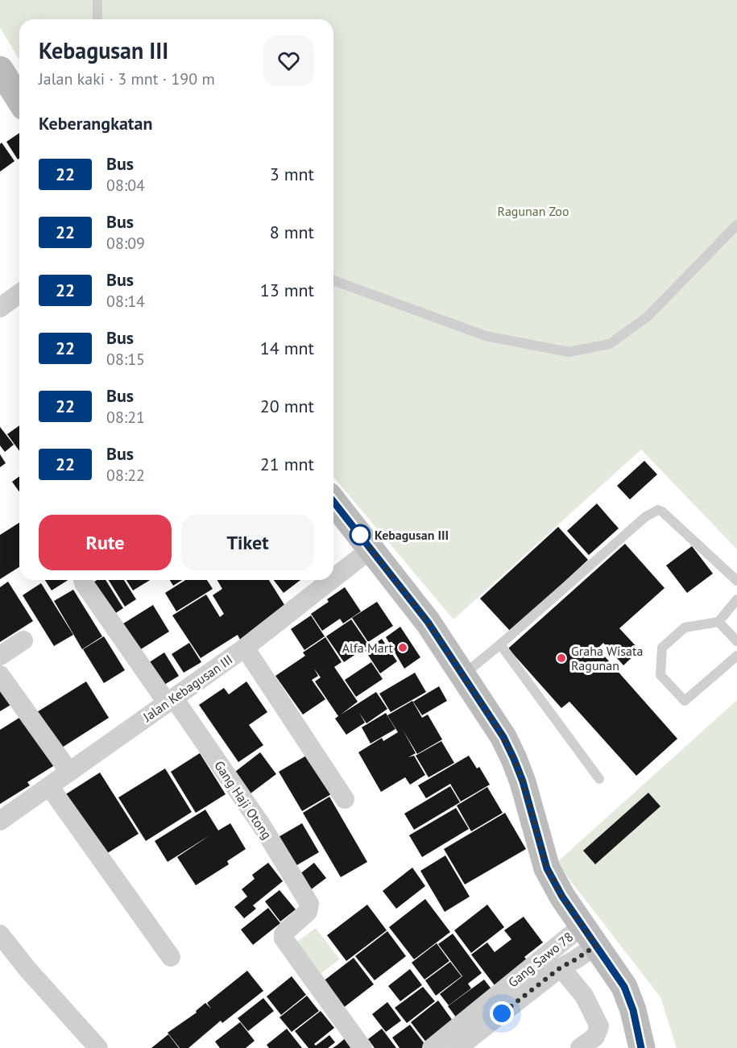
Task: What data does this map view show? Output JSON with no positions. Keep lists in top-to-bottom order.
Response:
{
  "streets": {
    "street": ["Jalan Kebagusan III", "Gang Haji Otong", "Gang Sawo 78"]
  },
  "crossings": [
    ["Jalan Kebagusan III", "Gang Haji Otong"]
  ],
  "parks": ["Ragunan Zoo"],
  "places": ["Kebagusan III", "Alfa Mart", "Graha Wisata Ragunan"],
  "lines": ["bus line 22"],
  "page": {
    "heading": [
      ["Kebagusan III", "Jalan kaki · 3 mnt · 190 m"],
      "Keberangkatan"
    ],
    "list": [
      {
        "mark": "22",
        "name": "Bus",
        "note": "08:04",
        "value": "3 mnt"
      },
      {
        "mark": "22",
        "name": "Bus",
        "note": "08:09",
        "value": "8 mnt"
      },
      {
        "mark": "22",
        "name": "Bus",
        "note": "08:14",
        "value": "13 mnt"
      },
      {
        "mark": "22",
        "name": "Bus",
        "note": "08:15",
        "value": "14 mnt"
      },
      {
        "mark": "22",
        "name": "Bus",
        "note": "08:21",
        "value": "20 mnt"
      },
      {
        "mark": "22",
        "name": "Bus",
        "note": "08:22",
        "value": "21 mnt"
      }
    ],
    "buttons": ["Rute", "Tiket"]
  }
}
